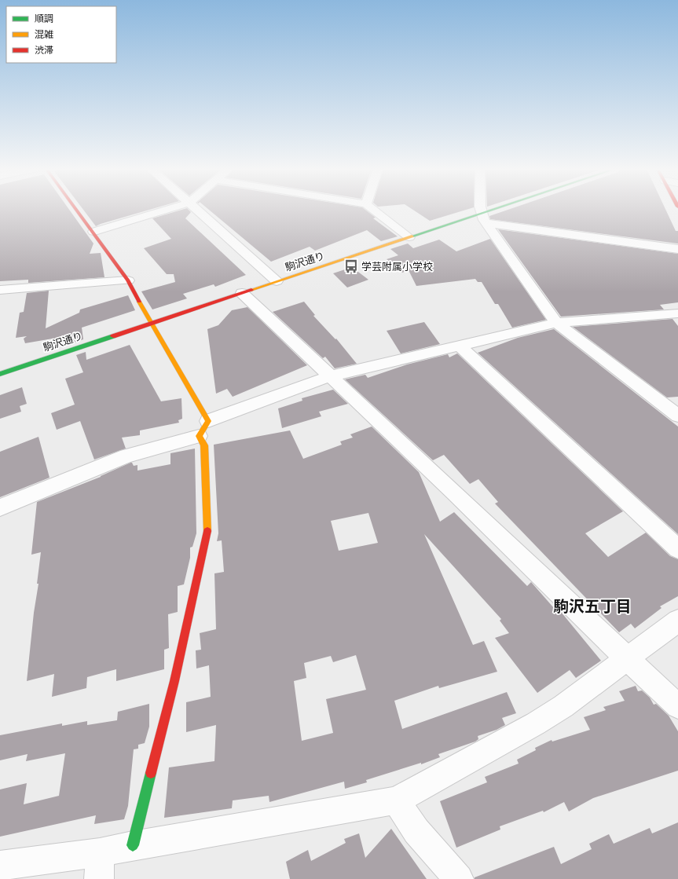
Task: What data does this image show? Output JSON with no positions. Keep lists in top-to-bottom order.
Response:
{
  "streets": {
    "street": ["駒沢通り"]
  },
  "districts": ["駒沢五丁目"],
  "places": {
    "bus stop": ["学芸附属小学校"]
  },
  "legend": ["順調", "混雑", "渋滞"]
}
